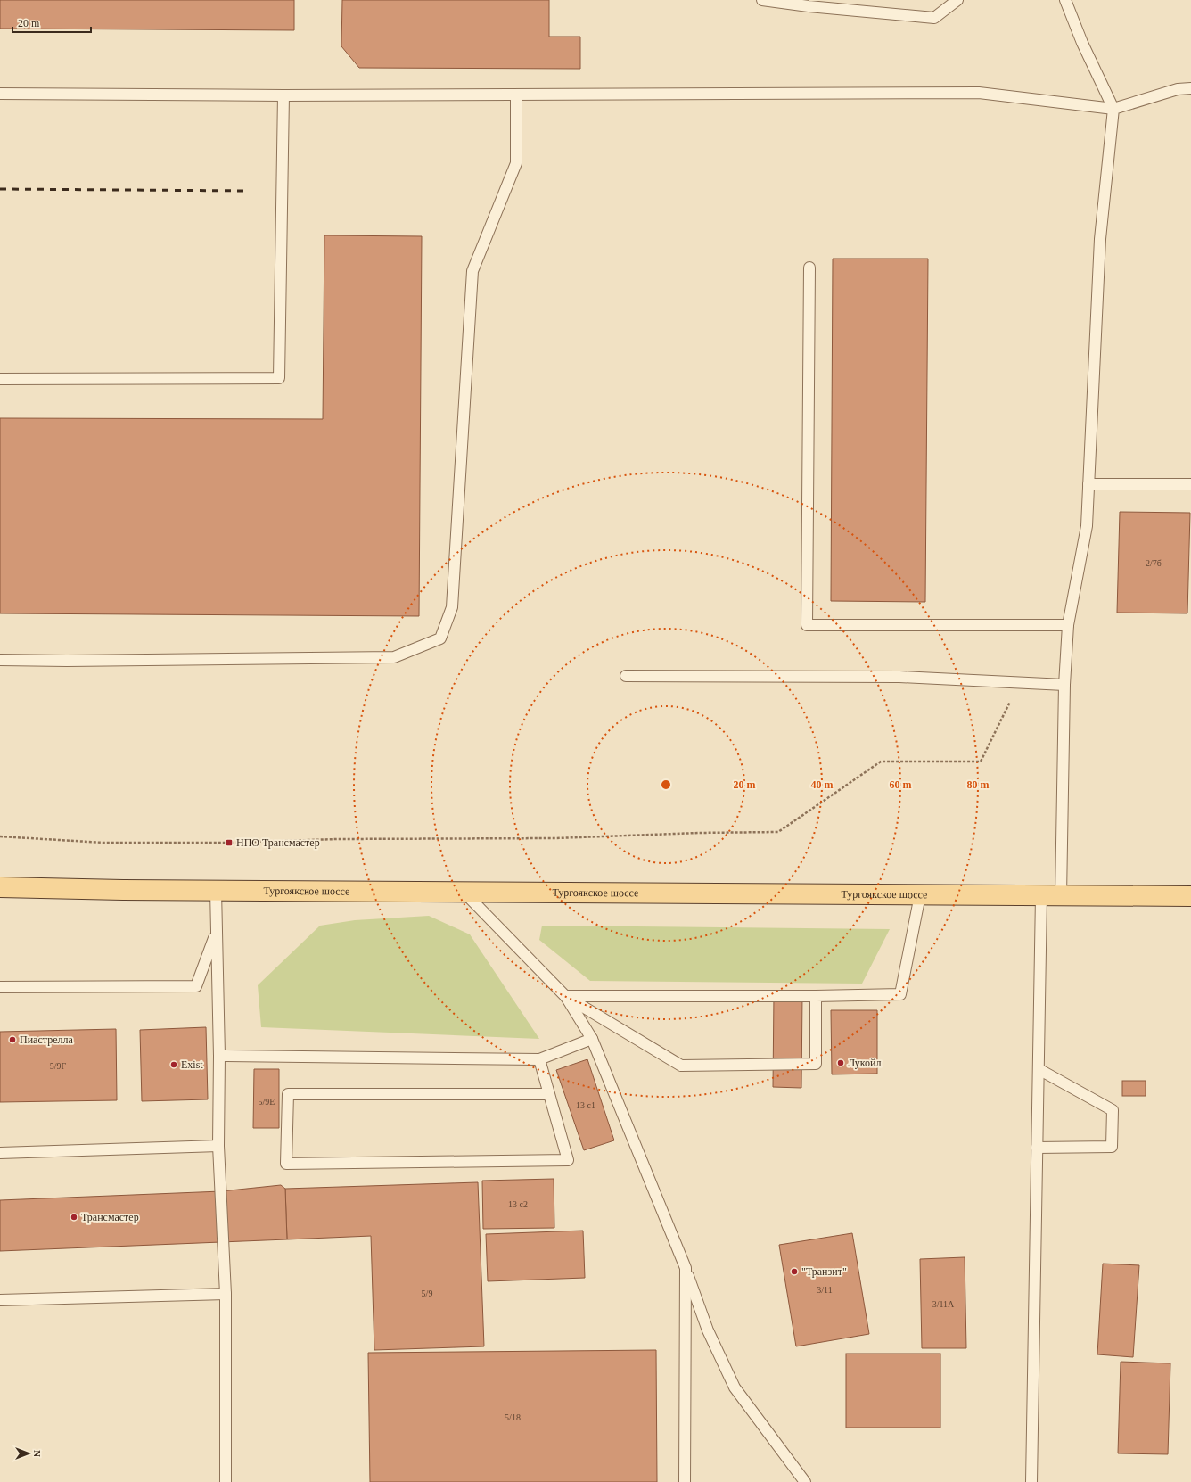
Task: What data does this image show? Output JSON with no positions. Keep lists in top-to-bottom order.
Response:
{
  "streets": {
    "main road": ["Тургоякское шоссе"]
  },
  "places": {
    "transit": ["НПО Трансмастер"],
    "other": [
      "Пиастрелла",
      "Лукойл",
      "Exist",
      "Трансмастер",
      "\"Транзит\""
    ]
  },
  "house_numbers": [
    "2/7б",
    "5/9Г",
    "5/9Е",
    "13 с1",
    "13 с2",
    "3/11",
    "5/9",
    "3/11А",
    "5/18"
  ],
  "scale_bar": "20 m",
  "north": "right",
  "rings": [
    "20 m",
    "40 m",
    "60 m",
    "80 m"
  ]
}
